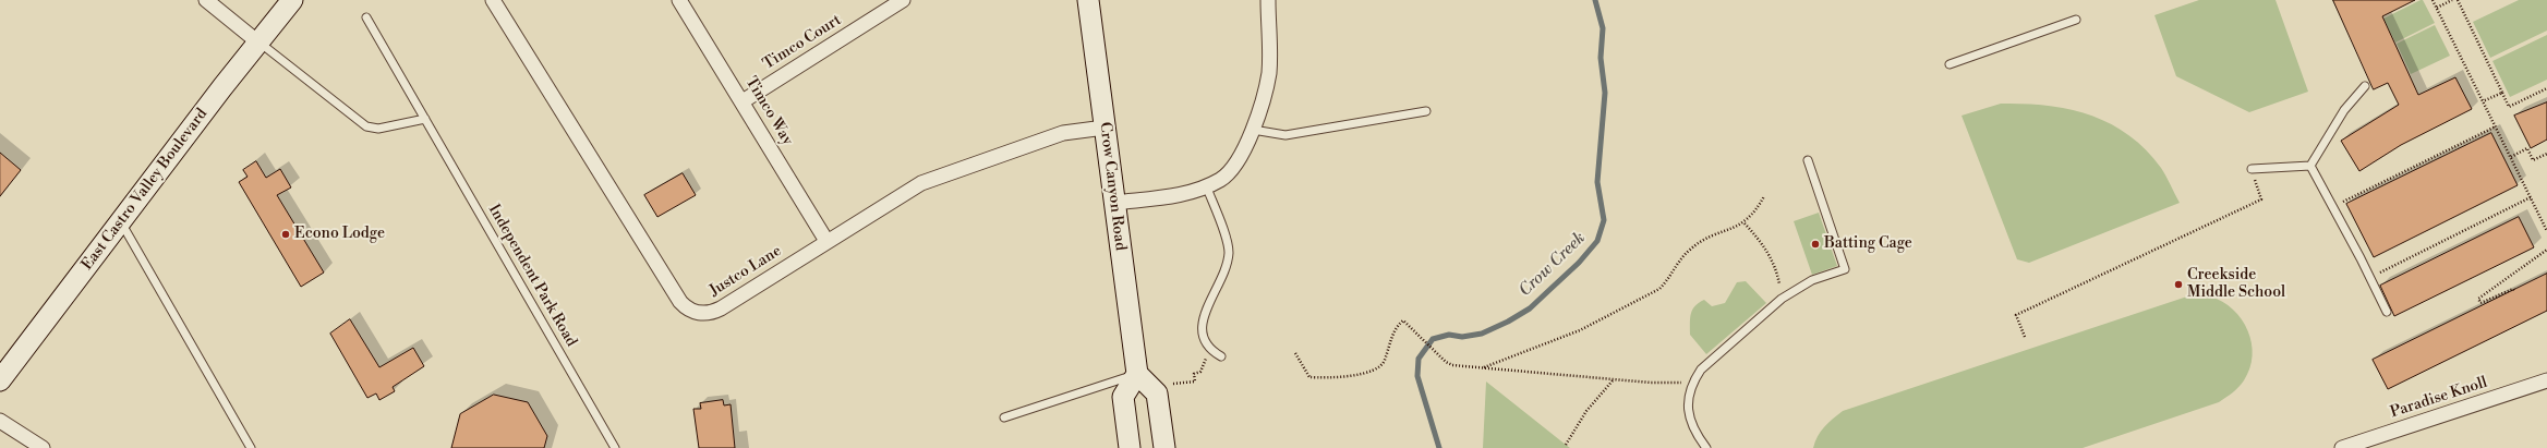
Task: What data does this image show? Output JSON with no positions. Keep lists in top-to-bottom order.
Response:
{
  "streets": {
    "main road": ["Crow Canyon Road", "East Castro Valley Boulevard"],
    "street": [
      "Timco Court",
      "Timco Way",
      "Justco Lane",
      "Paradise Knoll"
    ],
    "lane": ["Independent Park Road"]
  },
  "crossings": [
    ["Timco Court", "Timco Way"],
    ["Timco Way", "Justco Lane"],
    ["Crow Canyon Road", "Justco Lane"]
  ],
  "water": ["Crow Creek"],
  "places": ["Econo Lodge", "Batting Cage", "Creekside Middle School"]
}
